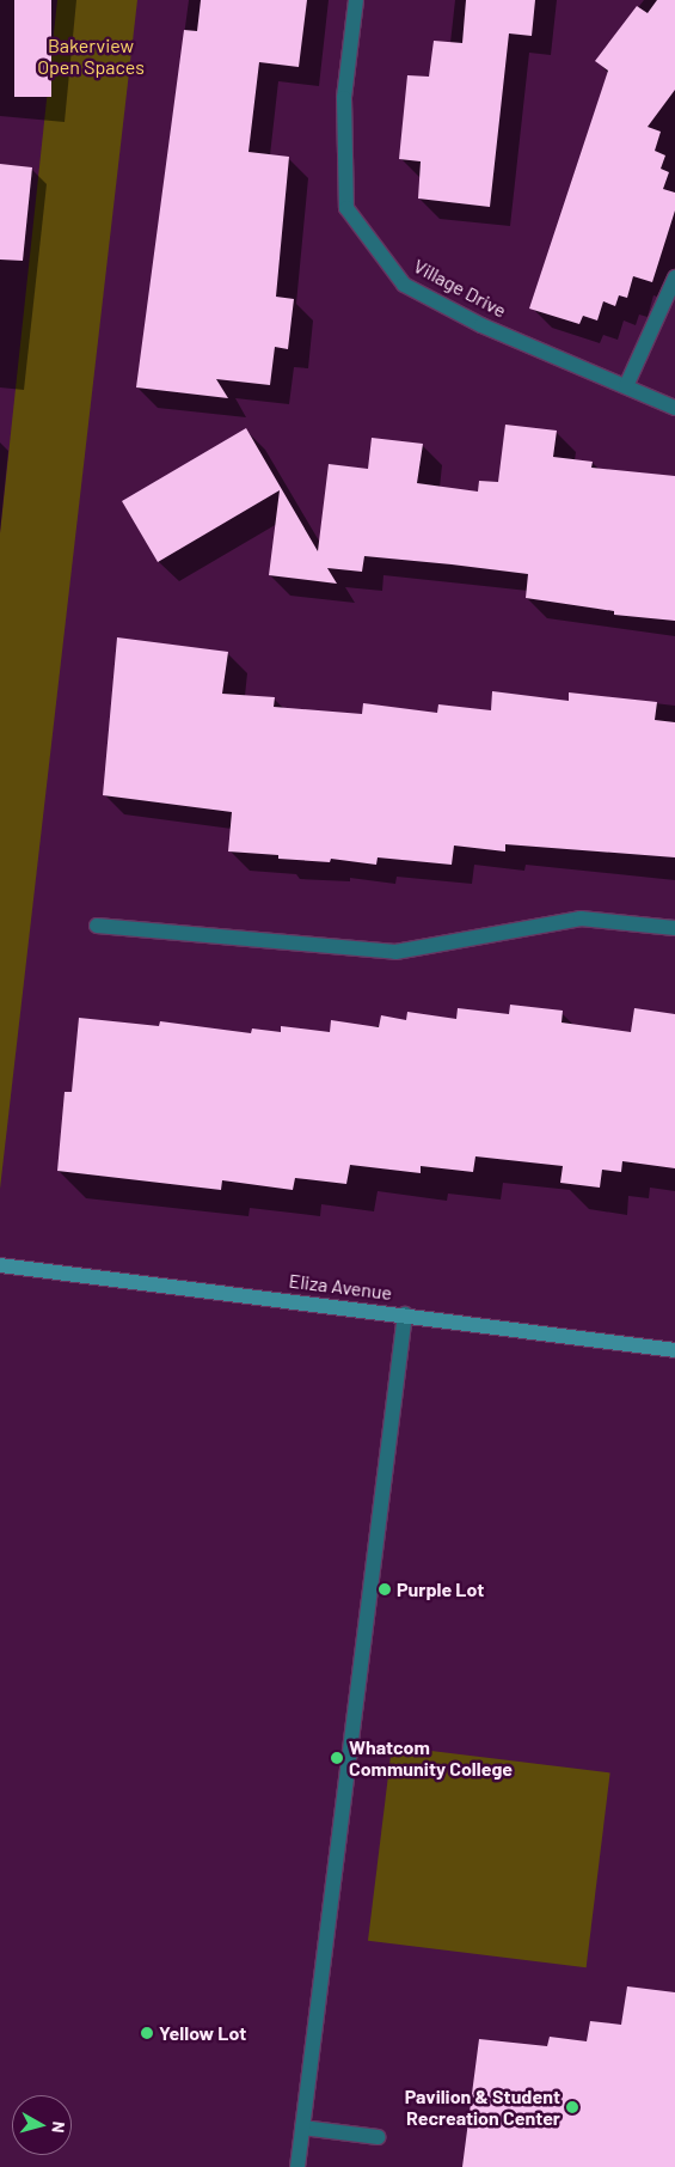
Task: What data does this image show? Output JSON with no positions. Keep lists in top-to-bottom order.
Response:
{
  "streets": {
    "street": ["Village Drive", "Eliza Avenue"]
  },
  "parks": ["Bakerview Open Spaces"],
  "places": [
    "Purple Lot",
    "Whatcom Community College",
    "Yellow Lot",
    "Pavilion & Student Recreation Center"
  ],
  "north": "right"
}
